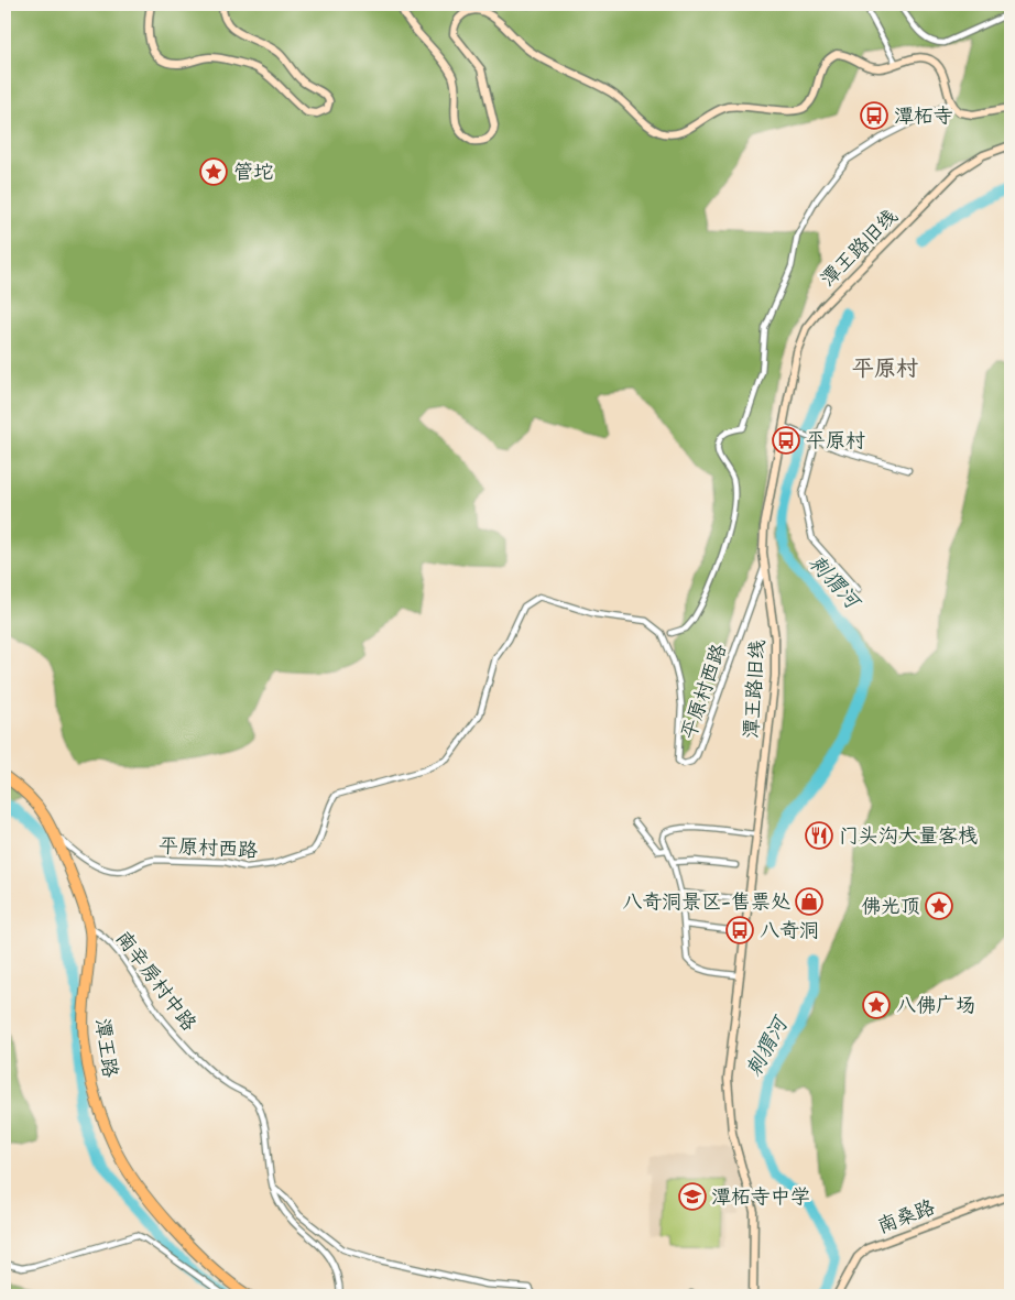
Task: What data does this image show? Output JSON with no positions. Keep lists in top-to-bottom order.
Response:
{
  "streets": {
    "highway": ["潭王路"],
    "main road": ["潭王路旧线", "南桑路"],
    "street": ["平原村西路", "南辛房村中路"]
  },
  "crossings": [
    ["潭王路旧线", "平原村西路"],
    ["平原村西路", "潭王路"],
    ["南辛房村中路", "潭王路"]
  ],
  "districts": ["平原村"],
  "water": ["刺猬河"],
  "places": {
    "bus stop": ["潭柘寺", "平原村", "八奇洞"],
    "place": ["管坨", "佛光顶", "八佛广场"],
    "restaurant": ["门头沟大量客栈"],
    "shop": ["八奇洞景区-售票处"],
    "school or university": ["潭柘寺中学"]
  }
}
